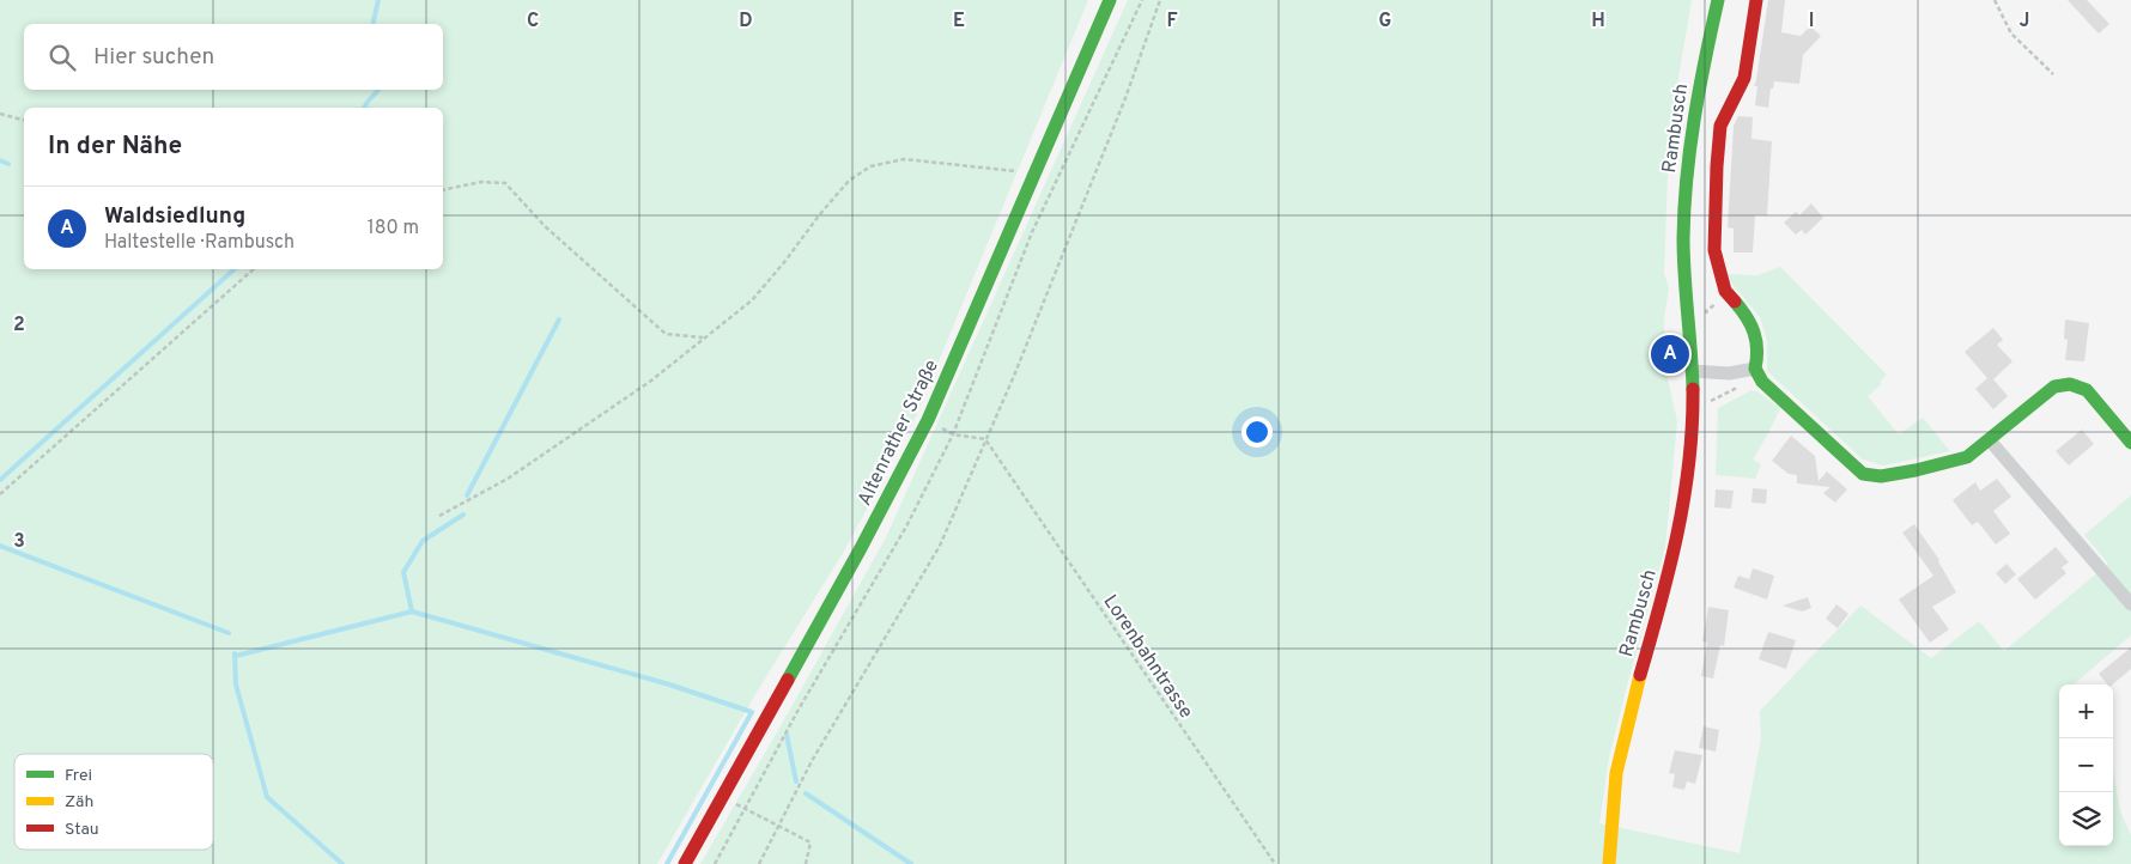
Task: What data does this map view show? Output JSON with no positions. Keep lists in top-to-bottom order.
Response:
{
  "streets": {
    "street": ["Rambusch", "Altenrather Straße"],
    "path": ["Lorenbahntrasse"]
  },
  "legend": ["Frei", "Zäh", "Stau"],
  "page": {
    "search": "Hier suchen",
    "heading": "In der Nähe",
    "list": [
      {
        "mark": "A",
        "name": "Waldsiedlung",
        "note": "Haltestelle · Rambusch",
        "value": "180 m"
      }
    ],
    "pins": "A",
    "map_buttons": ["+", "−"]
  },
  "grid": {
    "columns": [
      "C",
      "D",
      "E",
      "F",
      "G",
      "H",
      "I",
      "J"
    ],
    "rows": ["2", "3"]
  }
}
